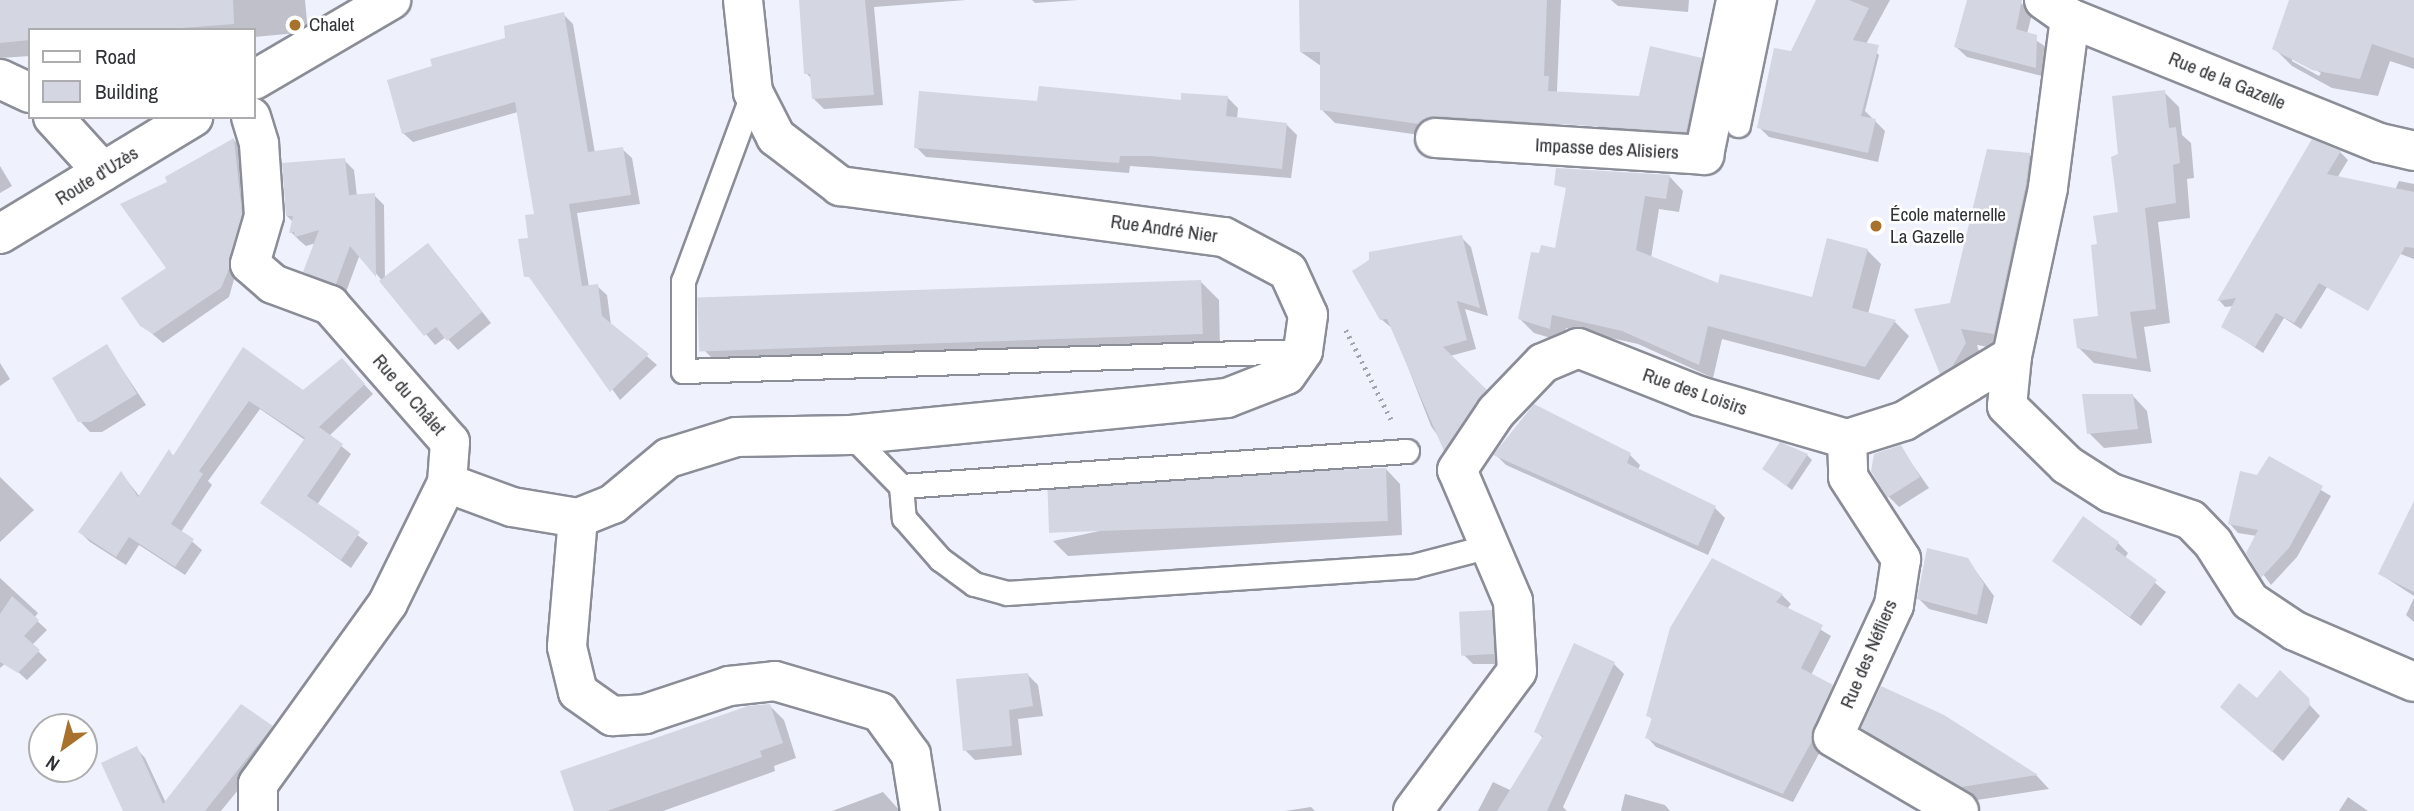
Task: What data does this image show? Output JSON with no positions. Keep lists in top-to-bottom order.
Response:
{
  "streets": {
    "street": [
      "Rue de la Gazelle",
      "Impasse des Alisiers",
      "Route d'Uzès",
      "Rue André Nier",
      "Rue des Loisirs",
      "Rue du Châlet",
      "Rue des Néfliers"
    ]
  },
  "crossings": [
    ["Rue des Loisirs", "Rue des Néfliers"]
  ],
  "places": ["Chalet", "École maternelle La Gazelle"],
  "legend": ["Road", "Building"],
  "north": "bottom left"
}
